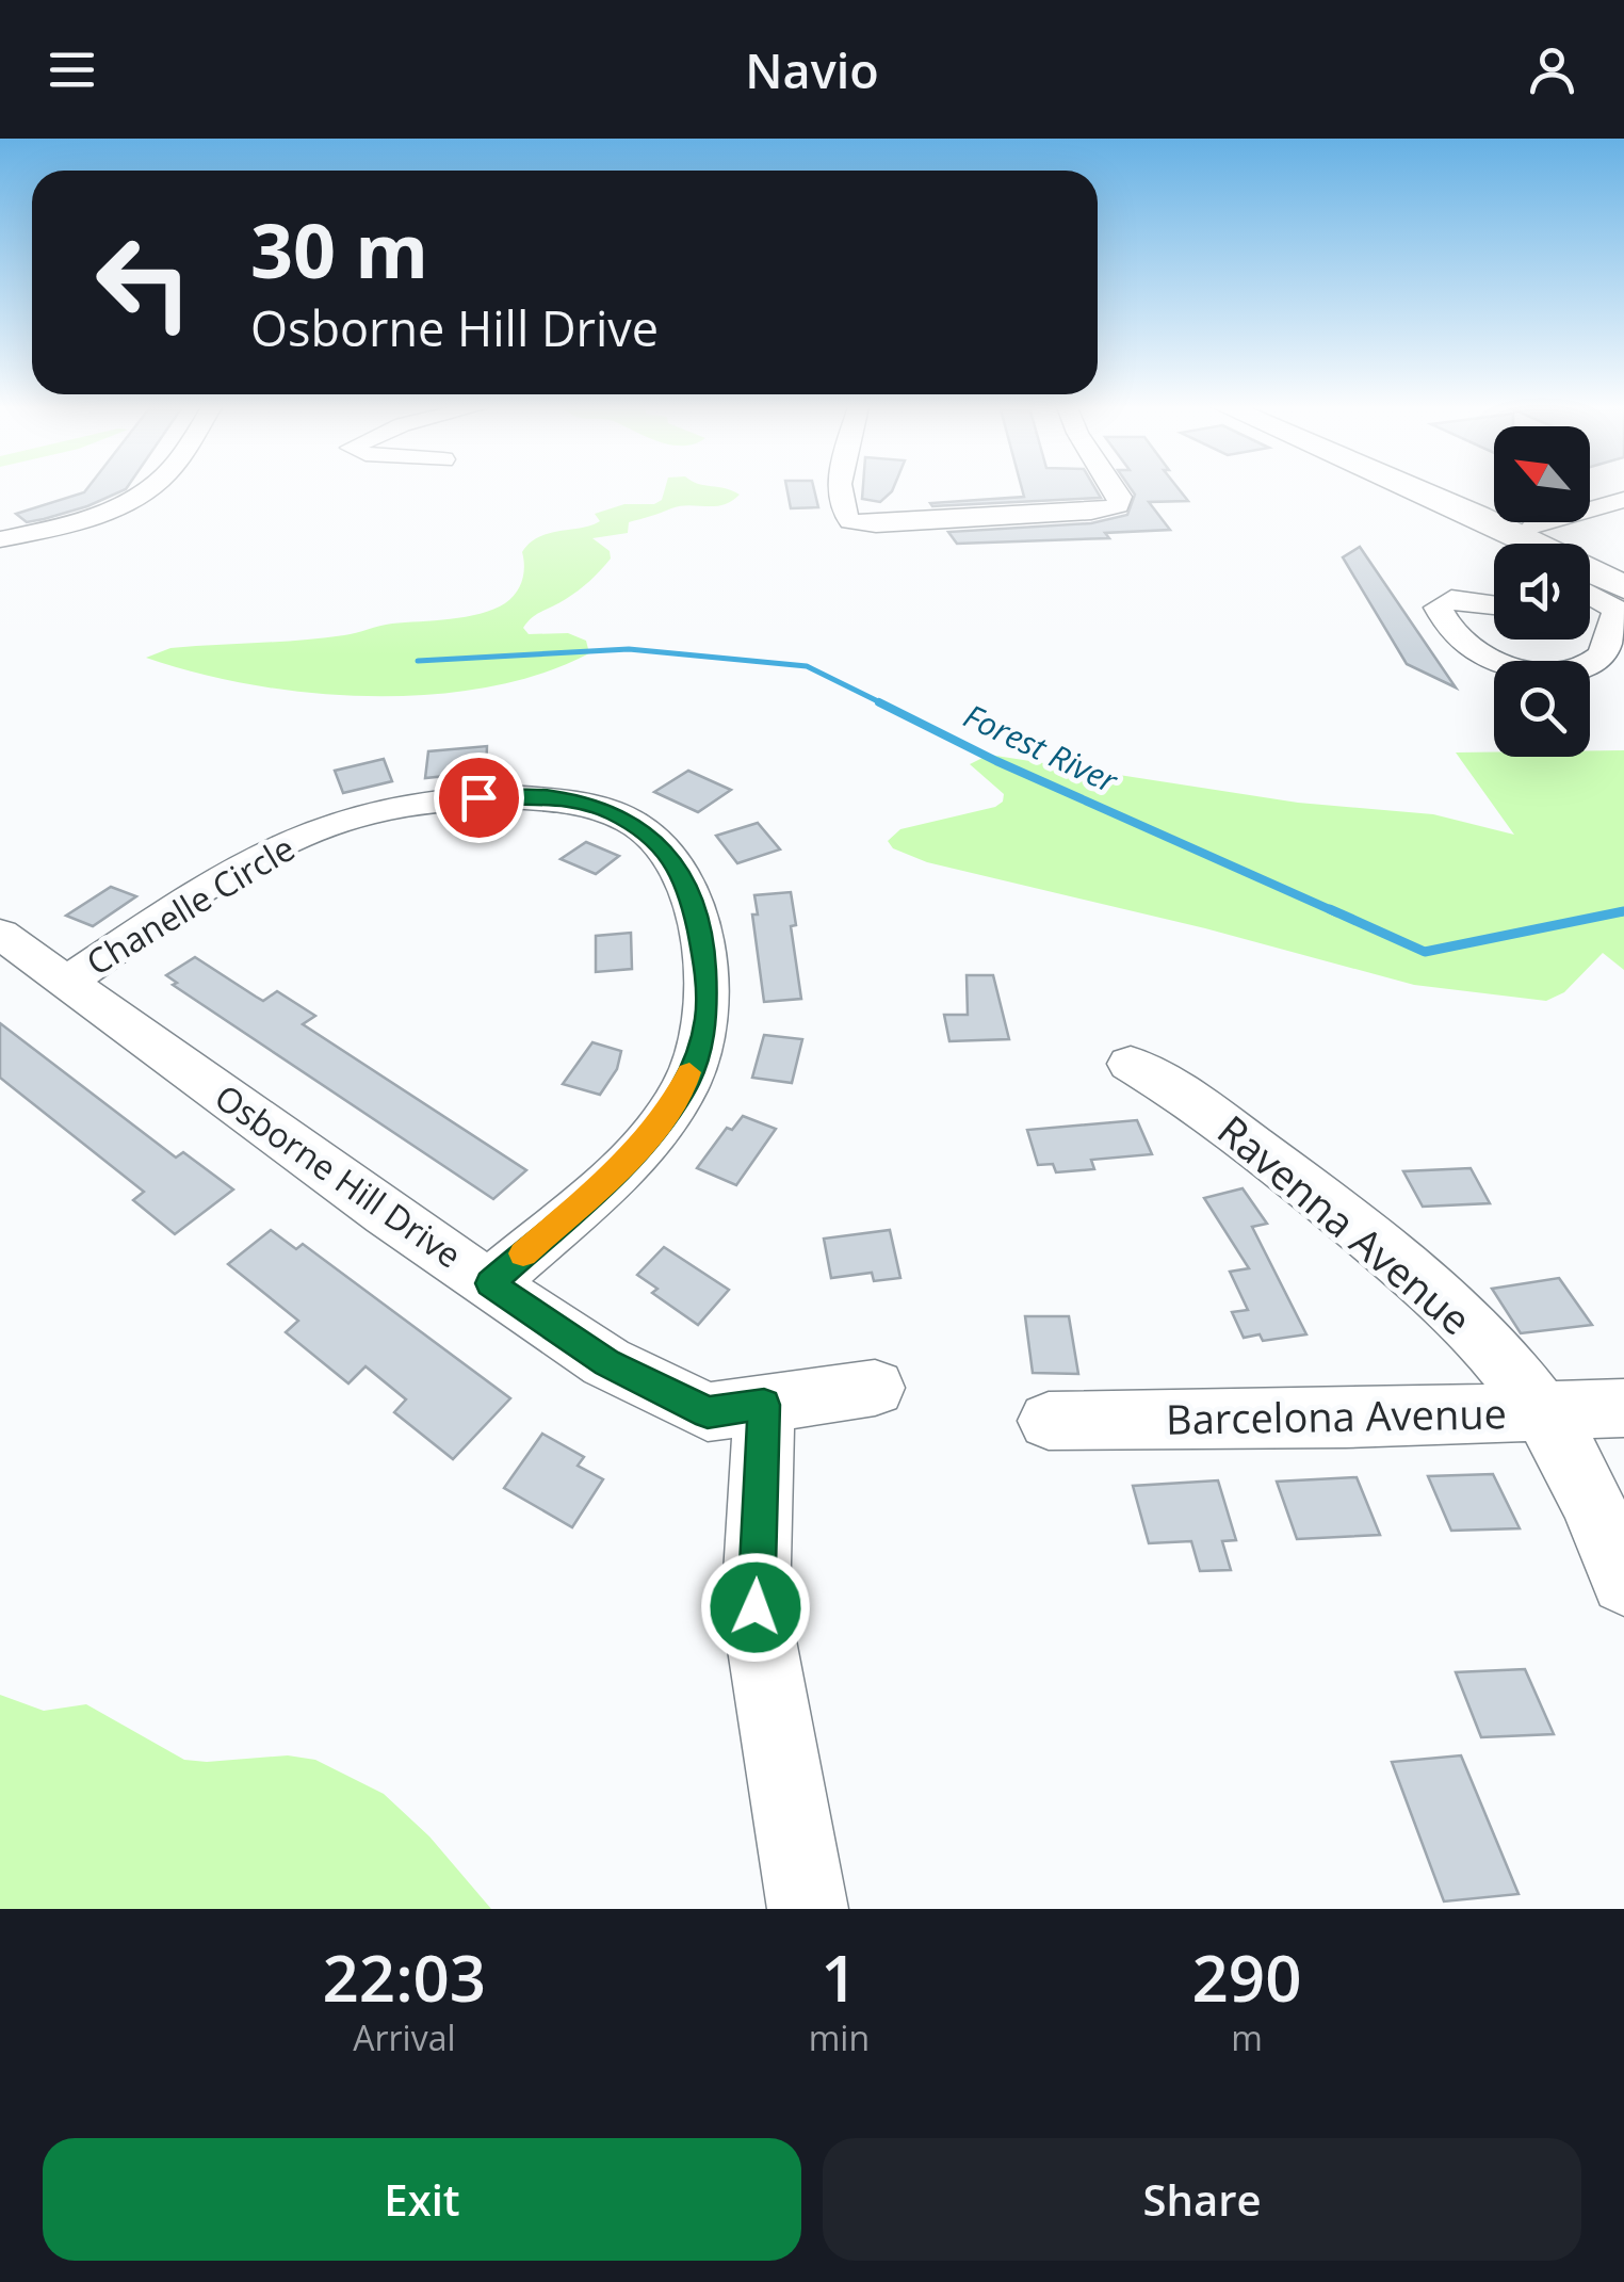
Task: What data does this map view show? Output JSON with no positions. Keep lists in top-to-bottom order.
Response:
{
  "streets": {
    "street": [
      "Chanelle Circle",
      "Osborne Hill Drive",
      "Ravenna Avenue",
      "Barcelona Avenue"
    ]
  },
  "crossings": [
    ["Chanelle Circle", "Osborne Hill Drive"],
    ["Ravenna Avenue", "Barcelona Avenue"]
  ],
  "water": ["Forest River"],
  "north": "top left",
  "page": {
    "header": "Navio",
    "turn": ["30 m", "Osborne Hill Drive"],
    "eta": [
      "22:03",
      "Arrival",
      "1",
      "min",
      "290",
      "m"
    ],
    "buttons": ["Exit", "Share"]
  }
}
